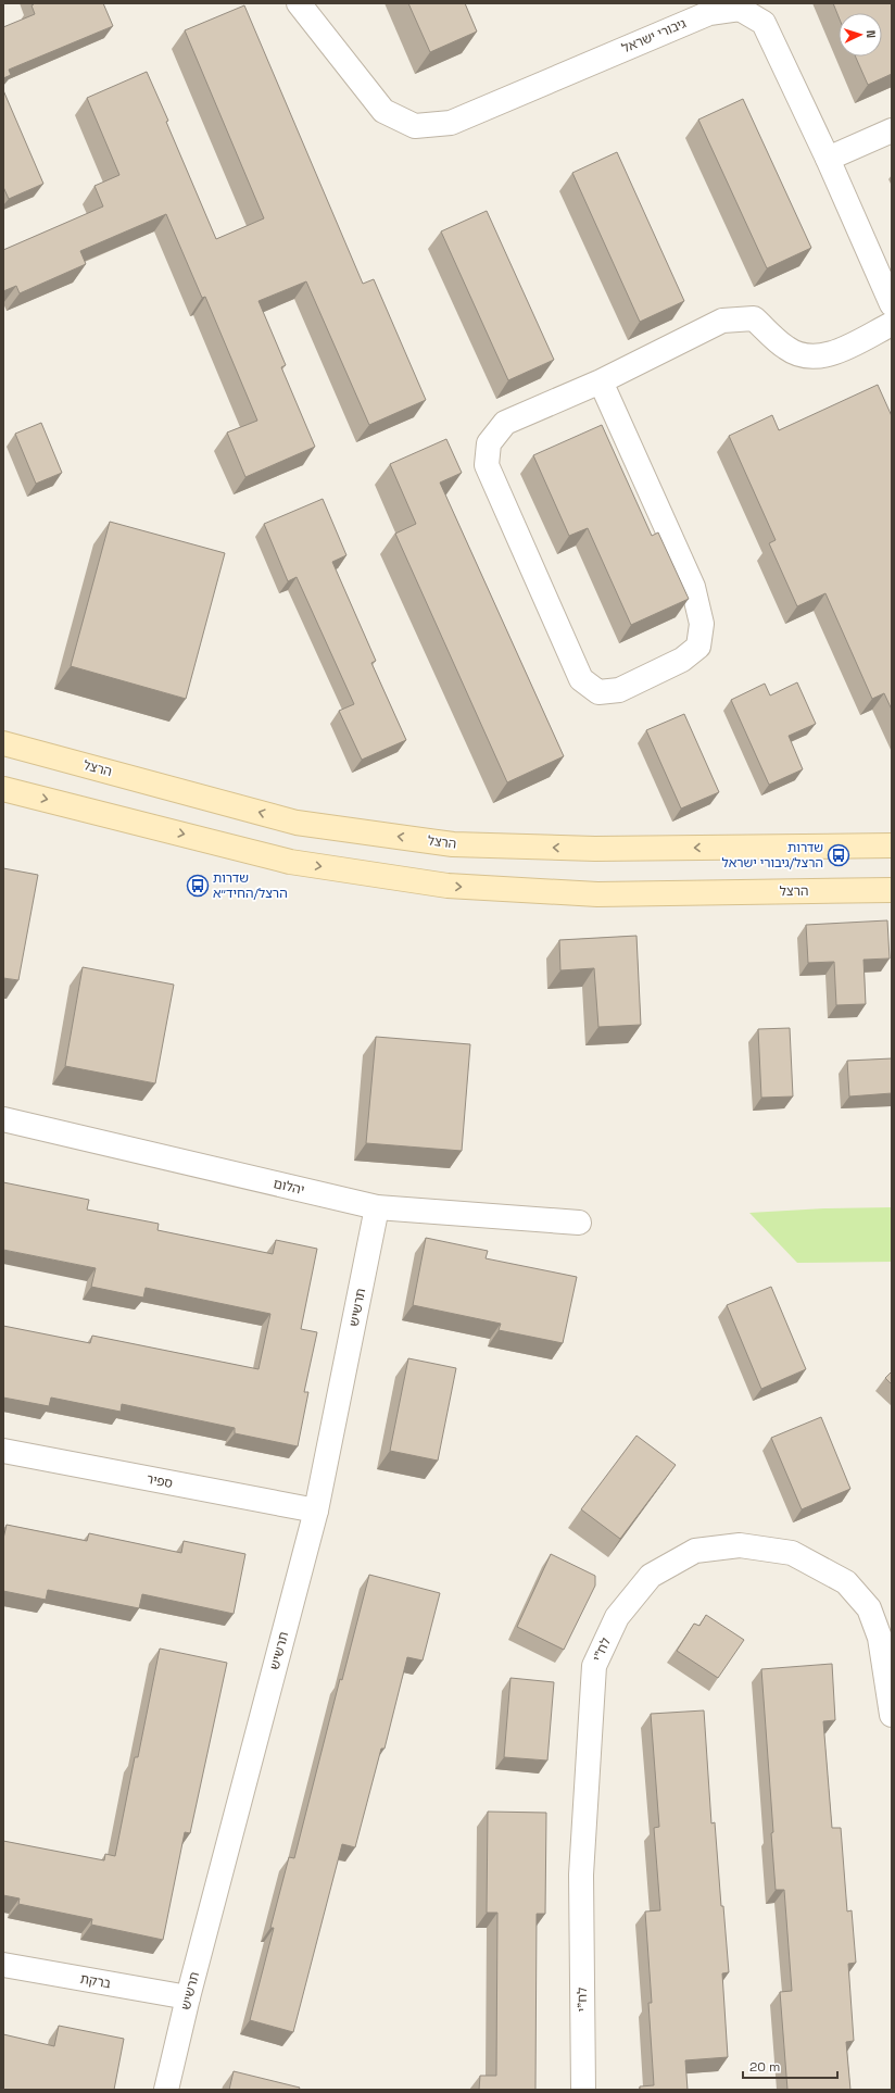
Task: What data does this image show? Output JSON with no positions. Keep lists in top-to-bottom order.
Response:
{
  "streets": {
    "main road": ["הרצל"],
    "street": [
      "גיבורי ישראל",
      "יהלום",
      "תרשיש",
      "ספיר",
      "לח\"י",
      "ברקת"
    ]
  },
  "crossings": [
    ["יהלום", "תרשיש"],
    ["תרשיש", "ספיר"],
    ["תרשיש", "ברקת"]
  ],
  "places": {
    "bus stop": ["שדרות הרצל/גיבורי ישראל", "שדרות הרצל/החיד״א"]
  },
  "scale_bar": "20 m",
  "north": "right"
}
